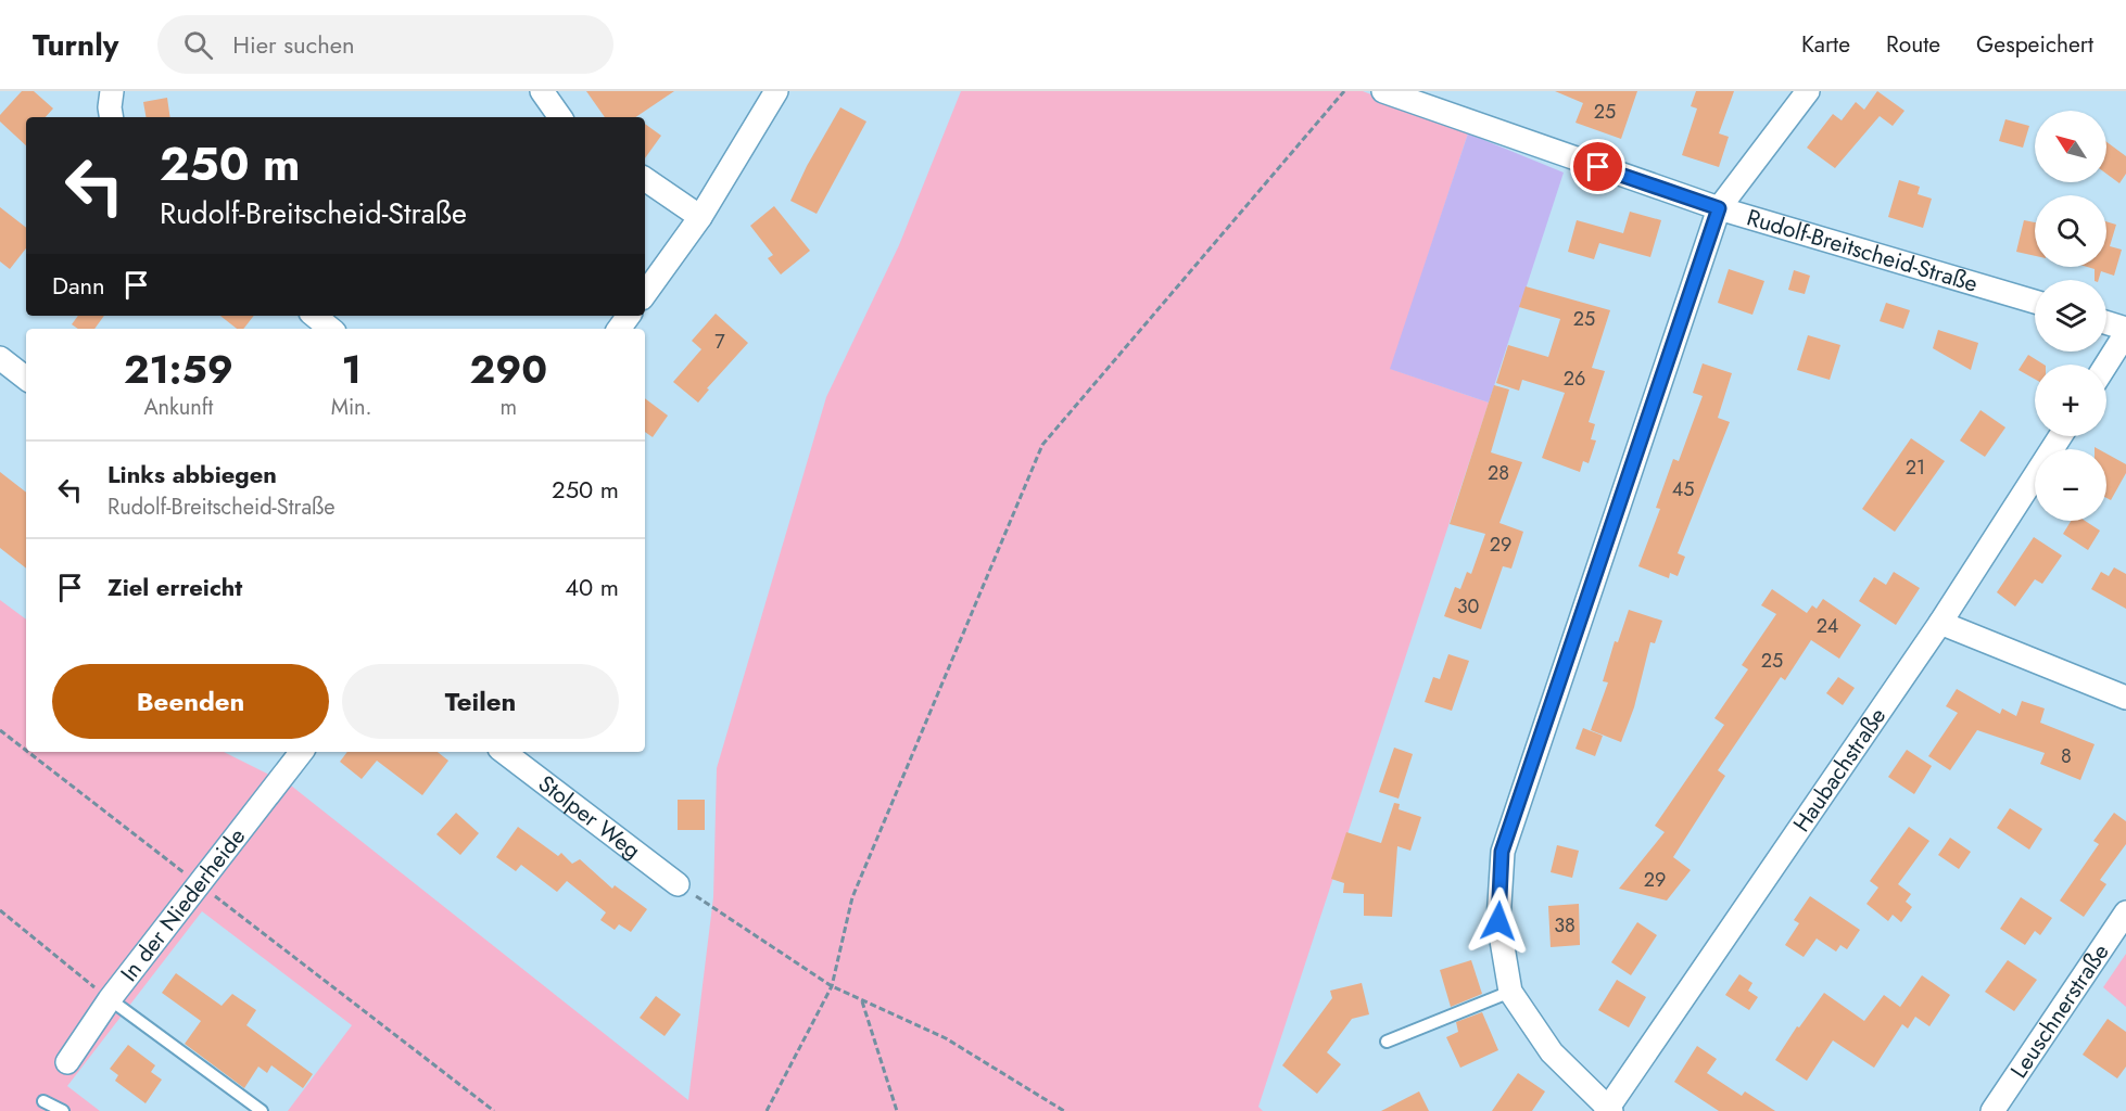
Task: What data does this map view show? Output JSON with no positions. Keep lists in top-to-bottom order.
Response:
{
  "streets": {
    "street": [
      "Rudolf-Breitscheid-Straße",
      "Haubachstraße",
      "Stolper Weg",
      "In der Niederheide",
      "Leuschnerstraße"
    ]
  },
  "house_numbers": [
    "25",
    "25",
    "7",
    "26",
    "21",
    "28",
    "45",
    "29",
    "30",
    "24",
    "25",
    "8",
    "29",
    "38"
  ],
  "north": "top left",
  "page": {
    "header": "Turnly",
    "search": "Hier suchen",
    "nav": ["Karte", "Route", "Gespeichert"],
    "map_buttons": ["+", "−"],
    "turn": ["250 m", "Rudolf-Breitscheid-Straße"],
    "then": "Dann",
    "eta": [
      "21:59",
      "Ankunft",
      "1",
      "Min.",
      "290",
      "m"
    ],
    "list": [
      {
        "name": "Links abbiegen",
        "note": "Rudolf-Breitscheid-Straße",
        "value": "250 m"
      },
      {
        "name": "Ziel erreicht",
        "value": "40 m"
      }
    ],
    "buttons": ["Beenden", "Teilen"]
  }
}
